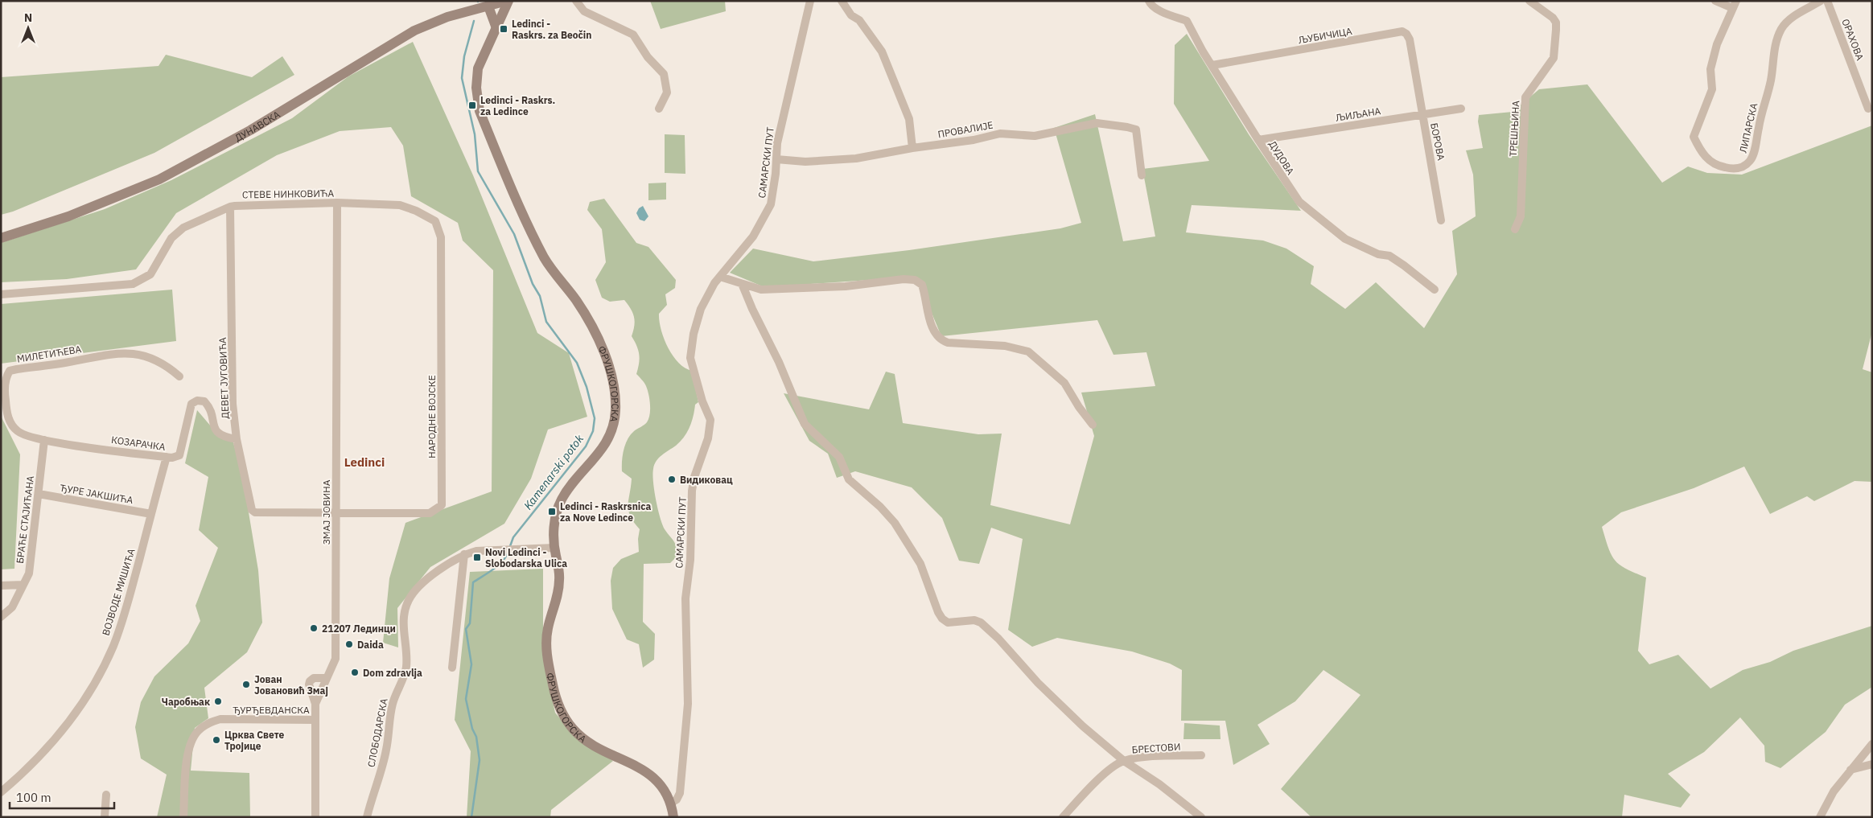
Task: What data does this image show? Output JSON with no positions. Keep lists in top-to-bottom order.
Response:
{
  "streets": {
    "street": [
      "ЉУБИЧИЦА",
      "ОРАХОВА",
      "ЉИЉАНА",
      "ДУНАВСКА",
      "ЛИПАРСКА",
      "ТРЕШЊИНА",
      "ПРОВАЛИЈЕ",
      "БОРОВА",
      "ДУДОВА",
      "САМАРСКИ ПУТ",
      "СТЕВЕ НИНКОВИЋА",
      "МИЛЕТИЋЕВА",
      "ДЕВЕТ ЈУГОВИЋА",
      "ФРУШКОГОРСКА",
      "НАРОДНЕ ВОЈСКЕ",
      "КОЗАРАЧКА",
      "ЂУРЕ ЈАКШИЋА",
      "ЗМАЈ ЈОВИНА",
      "БРАЋЕ СТАЈИЋАНА",
      "ВОЈВОДЕ МИШИЋА",
      "ЂУРЂЕВДАНСКА",
      "СЛОБОДАРСКА",
      "БРЕСТОВИ"
    ]
  },
  "crossings": [
    ["ЉУБИЧИЦА", "БОРОВА"],
    ["ЉУБИЧИЦА", "ДУДОВА"],
    ["ЉИЉАНА", "БОРОВА"],
    ["ЉИЉАНА", "ДУДОВА"],
    ["ДУНАВСКА", "ФРУШКОГОРСКА"],
    ["ПРОВАЛИЈЕ", "САМАРСКИ ПУТ"],
    ["САМАРСКИ ПУТ", "ФРУШКОГОРСКА"],
    ["СТЕВЕ НИНКОВИЋА", "ДЕВЕТ ЈУГОВИЋА"],
    ["СТЕВЕ НИНКОВИЋА", "НАРОДНЕ ВОЈСКЕ"],
    ["СТЕВЕ НИНКОВИЋА", "ЗМАЈ ЈОВИНА"],
    ["МИЛЕТИЋЕВА", "КОЗАРАЧКА"],
    ["МИЛЕТИЋЕВА", "БРАЋЕ СТАЈИЋАНА"],
    ["ДЕВЕТ ЈУГОВИЋА", "НАРОДНЕ ВОЈСКЕ"],
    ["ДЕВЕТ ЈУГОВИЋА", "КОЗАРАЧКА"],
    ["ДЕВЕТ ЈУГОВИЋА", "ЗМАЈ ЈОВИНА"],
    ["ФРУШКОГОРСКА", "СЛОБОДАРСКА"],
    ["НАРОДНЕ ВОЈСКЕ", "ЗМАЈ ЈОВИНА"],
    ["КОЗАРАЧКА", "БРАЋЕ СТАЈИЋАНА"],
    ["КОЗАРАЧКА", "ВОЈВОДЕ МИШИЋА"],
    ["ЂУРЕ ЈАКШИЋА", "БРАЋЕ СТАЈИЋАНА"],
    ["ЂУРЕ ЈАКШИЋА", "ВОЈВОДЕ МИШИЋА"],
    ["ЗМАЈ ЈОВИНА", "ЂУРЂЕВДАНСКА"]
  ],
  "districts": ["Ledinci"],
  "water": ["Kamenarski potok"],
  "places": {
    "transit": [
      "Ledinci - Raskrs. za Beočin",
      "Ledinci - Raskrs. za Ledince",
      "Ledinci - Raskrsnica za Nove Ledince",
      "Novi Ledinci - Slobodarska Ulica"
    ],
    "other": [
      "Видиковац",
      "21207 Лединци",
      "Daida",
      "Dom zdravlja",
      "Јован Јовановић Змај",
      "Чаробњак",
      "Црква Свете Тројице"
    ]
  },
  "scale_bar": "100 m",
  "north": "top"
}
